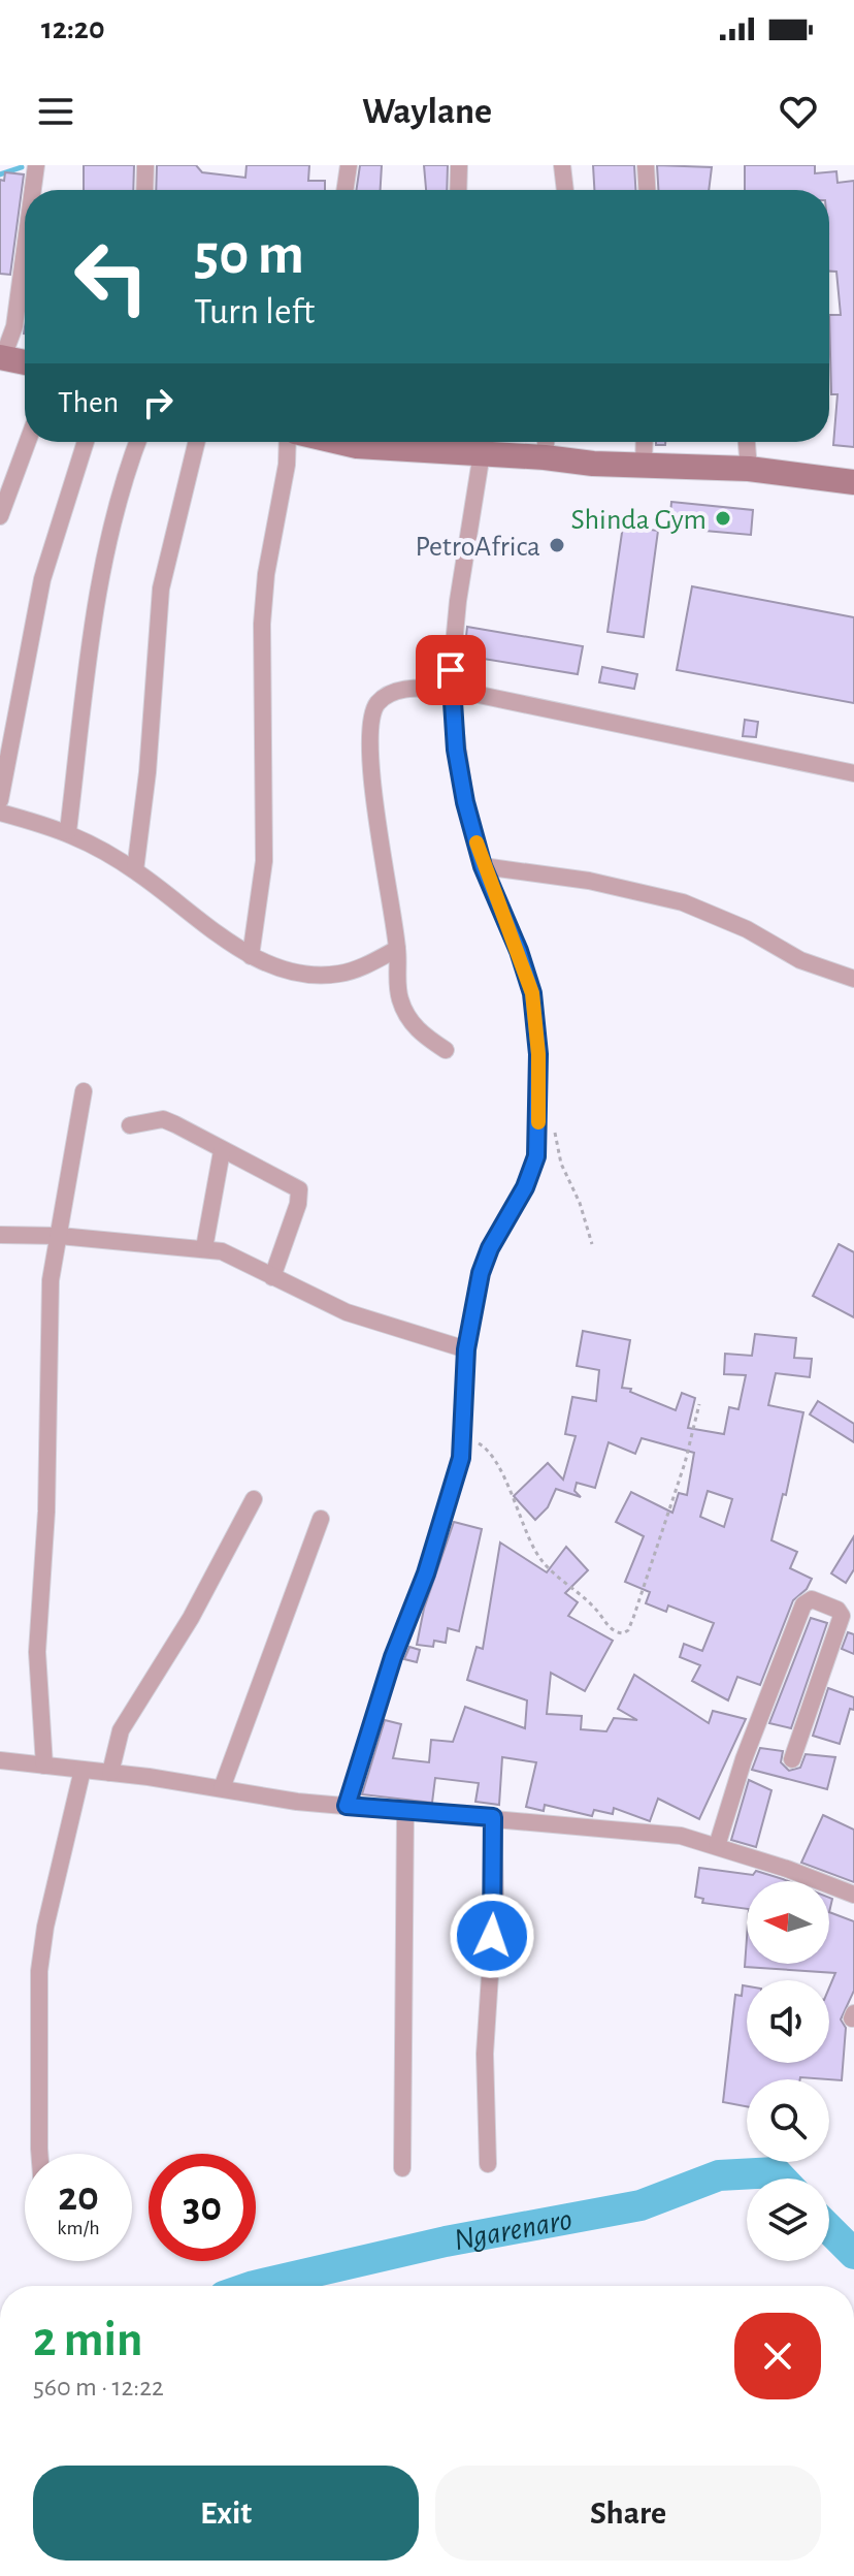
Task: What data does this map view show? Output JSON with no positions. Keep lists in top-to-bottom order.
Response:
{
  "water": ["Ngarenaro"],
  "places": ["Shinda Gym", "PetroAfrica"],
  "north": "left",
  "page": {
    "status": "12:20",
    "header": "Waylane",
    "turn": ["50 m", "Turn left"],
    "then": "Then",
    "speed": "20 km/h",
    "limit": "30",
    "heading": ["2 min", "560 m · 12:22"],
    "buttons": ["Exit", "Share"]
  }
}
